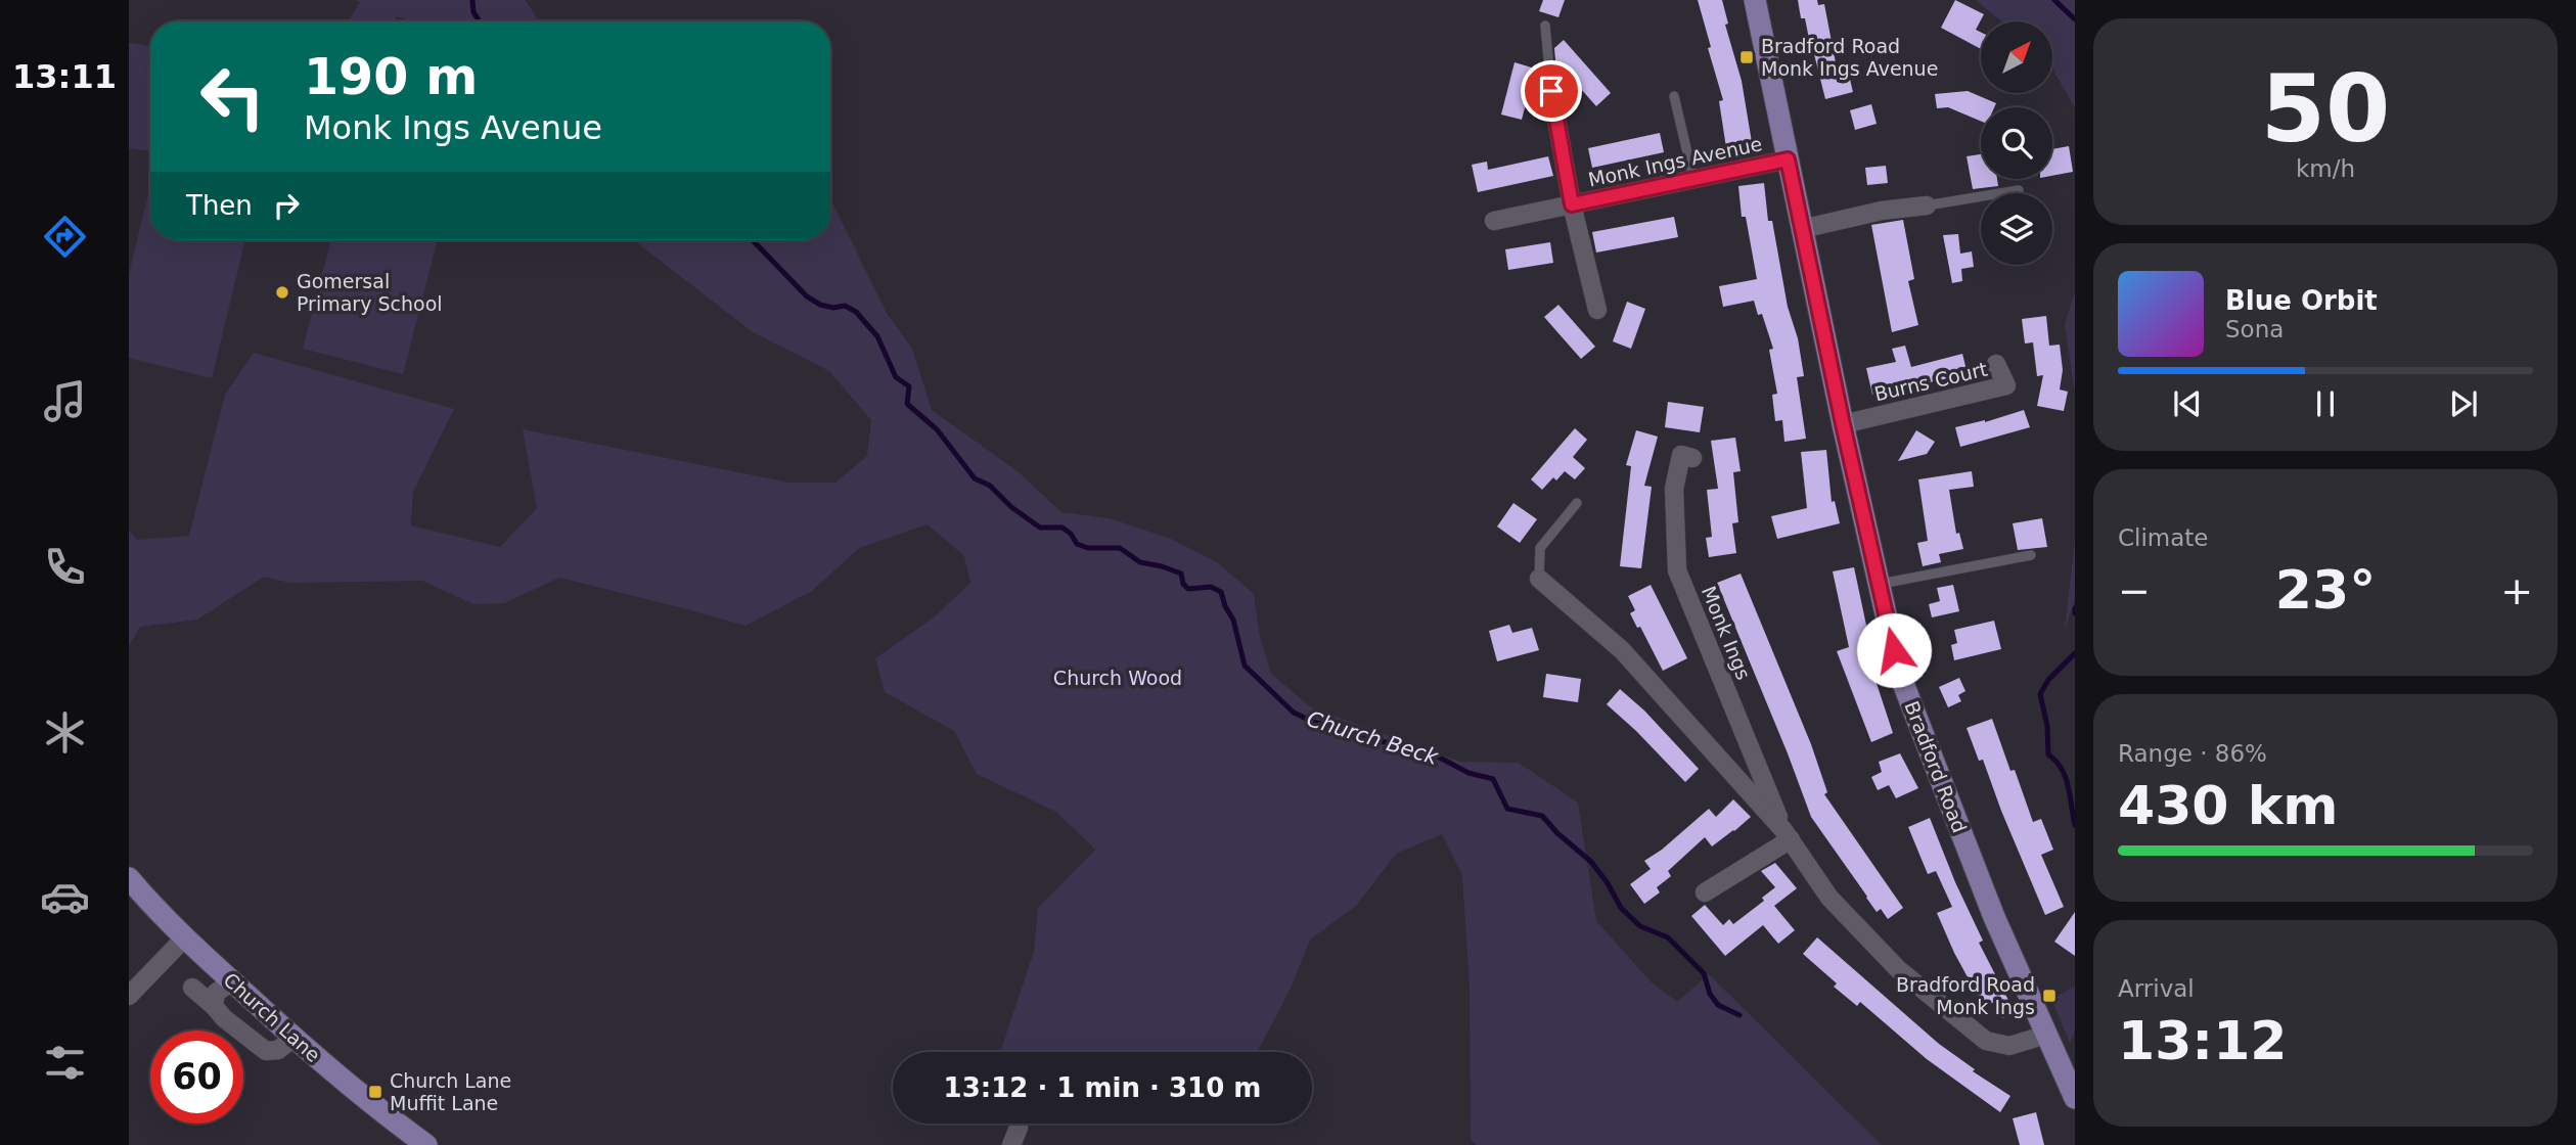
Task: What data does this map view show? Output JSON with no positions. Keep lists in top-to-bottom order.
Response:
{
  "streets": {
    "main road": ["Bradford Road", "Church Lane"],
    "street": ["Monk Ings Avenue", "Burns Court", "Monk Ings"]
  },
  "crossings": [
    ["Monk Ings Avenue", "Bradford Road"],
    ["Burns Court", "Bradford Road"],
    ["Monk Ings", "Bradford Road"]
  ],
  "water": ["Church Beck"],
  "parks": ["Church Wood"],
  "places": {
    "transit": ["Bradford Road Monk Ings Avenue", "Bradford Road Monk Ings", "Church Lane Muffit Lane"],
    "other": ["Gomersal Primary School"]
  },
  "north": "top right",
  "page": {
    "tabs": "13:11",
    "tile": [
      ["50", "km/h"],
      "Climate",
      ["Range · 86%", "430 km"],
      ["Arrival", "13:12"]
    ],
    "turn": ["190 m", "Monk Ings Avenue"],
    "then": "Then",
    "song": ["Blue Orbit", "Sona"],
    "heat": ["−", "23°", "+"],
    "limit": "60",
    "trip": "13:12 · 1 min · 310 m"
  }
}
